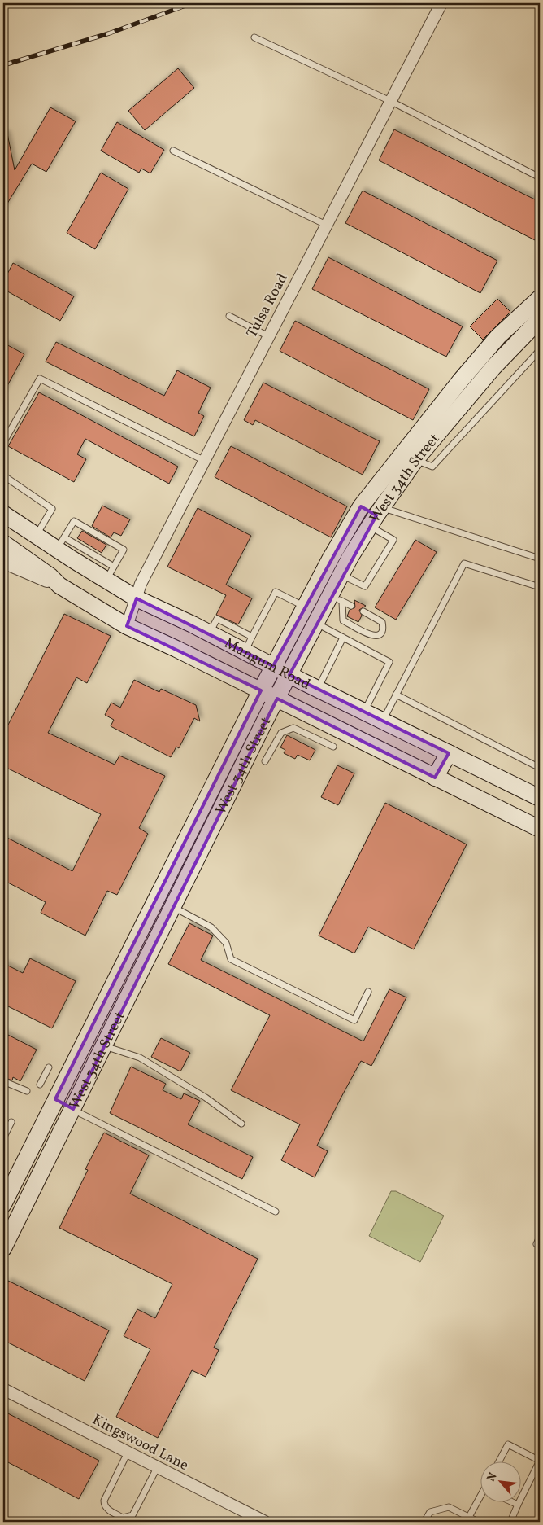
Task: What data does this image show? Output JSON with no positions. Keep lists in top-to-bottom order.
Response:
{
  "streets": {
    "main road": ["West 34th Street", "Mangum Road"],
    "street": ["Tulsa Road", "Kingswood Lane"]
  },
  "crossings": [
    ["Tulsa Road", "Mangum Road"],
    ["West 34th Street", "Mangum Road"]
  ],
  "north": "top left"
}
